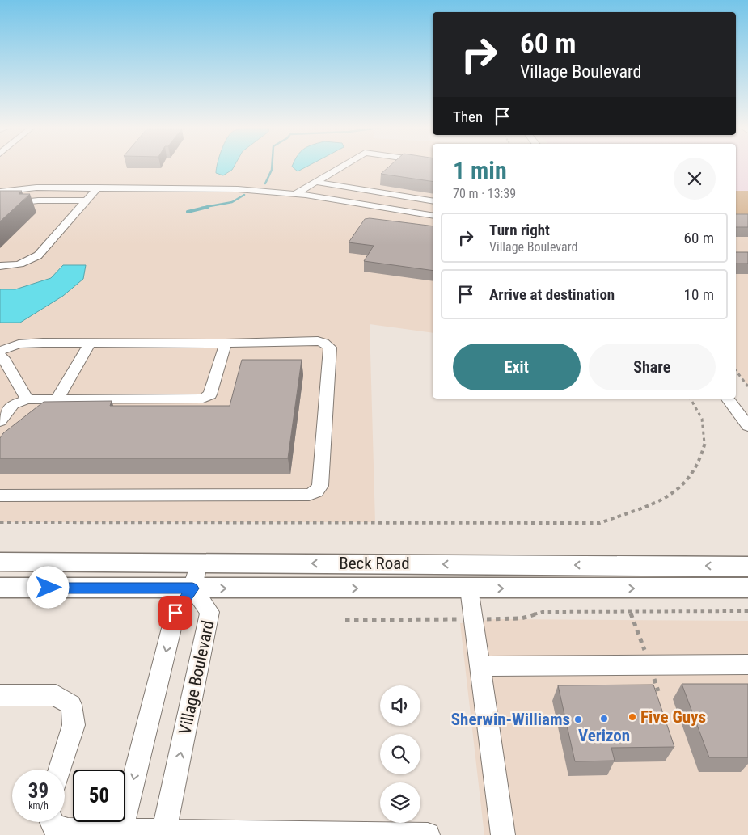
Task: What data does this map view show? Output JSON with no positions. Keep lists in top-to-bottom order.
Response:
{
  "streets": {
    "main road": ["Beck Road"],
    "street": ["Village Boulevard"]
  },
  "crossings": [
    ["Beck Road", "Village Boulevard"]
  ],
  "places": ["Five Guys", "Verizon", "Sherwin-Williams"],
  "page": {
    "turn": ["60 m", "Village Boulevard"],
    "then": "Then",
    "heading": ["1 min", "70 m · 13:39"],
    "list": [
      {
        "name": "Turn right",
        "note": "Village Boulevard",
        "value": "60 m"
      },
      {
        "name": "Arrive at destination",
        "value": "10 m"
      }
    ],
    "buttons": ["Exit", "Share"],
    "speed": "39 km/h",
    "limit": "50"
  }
}
